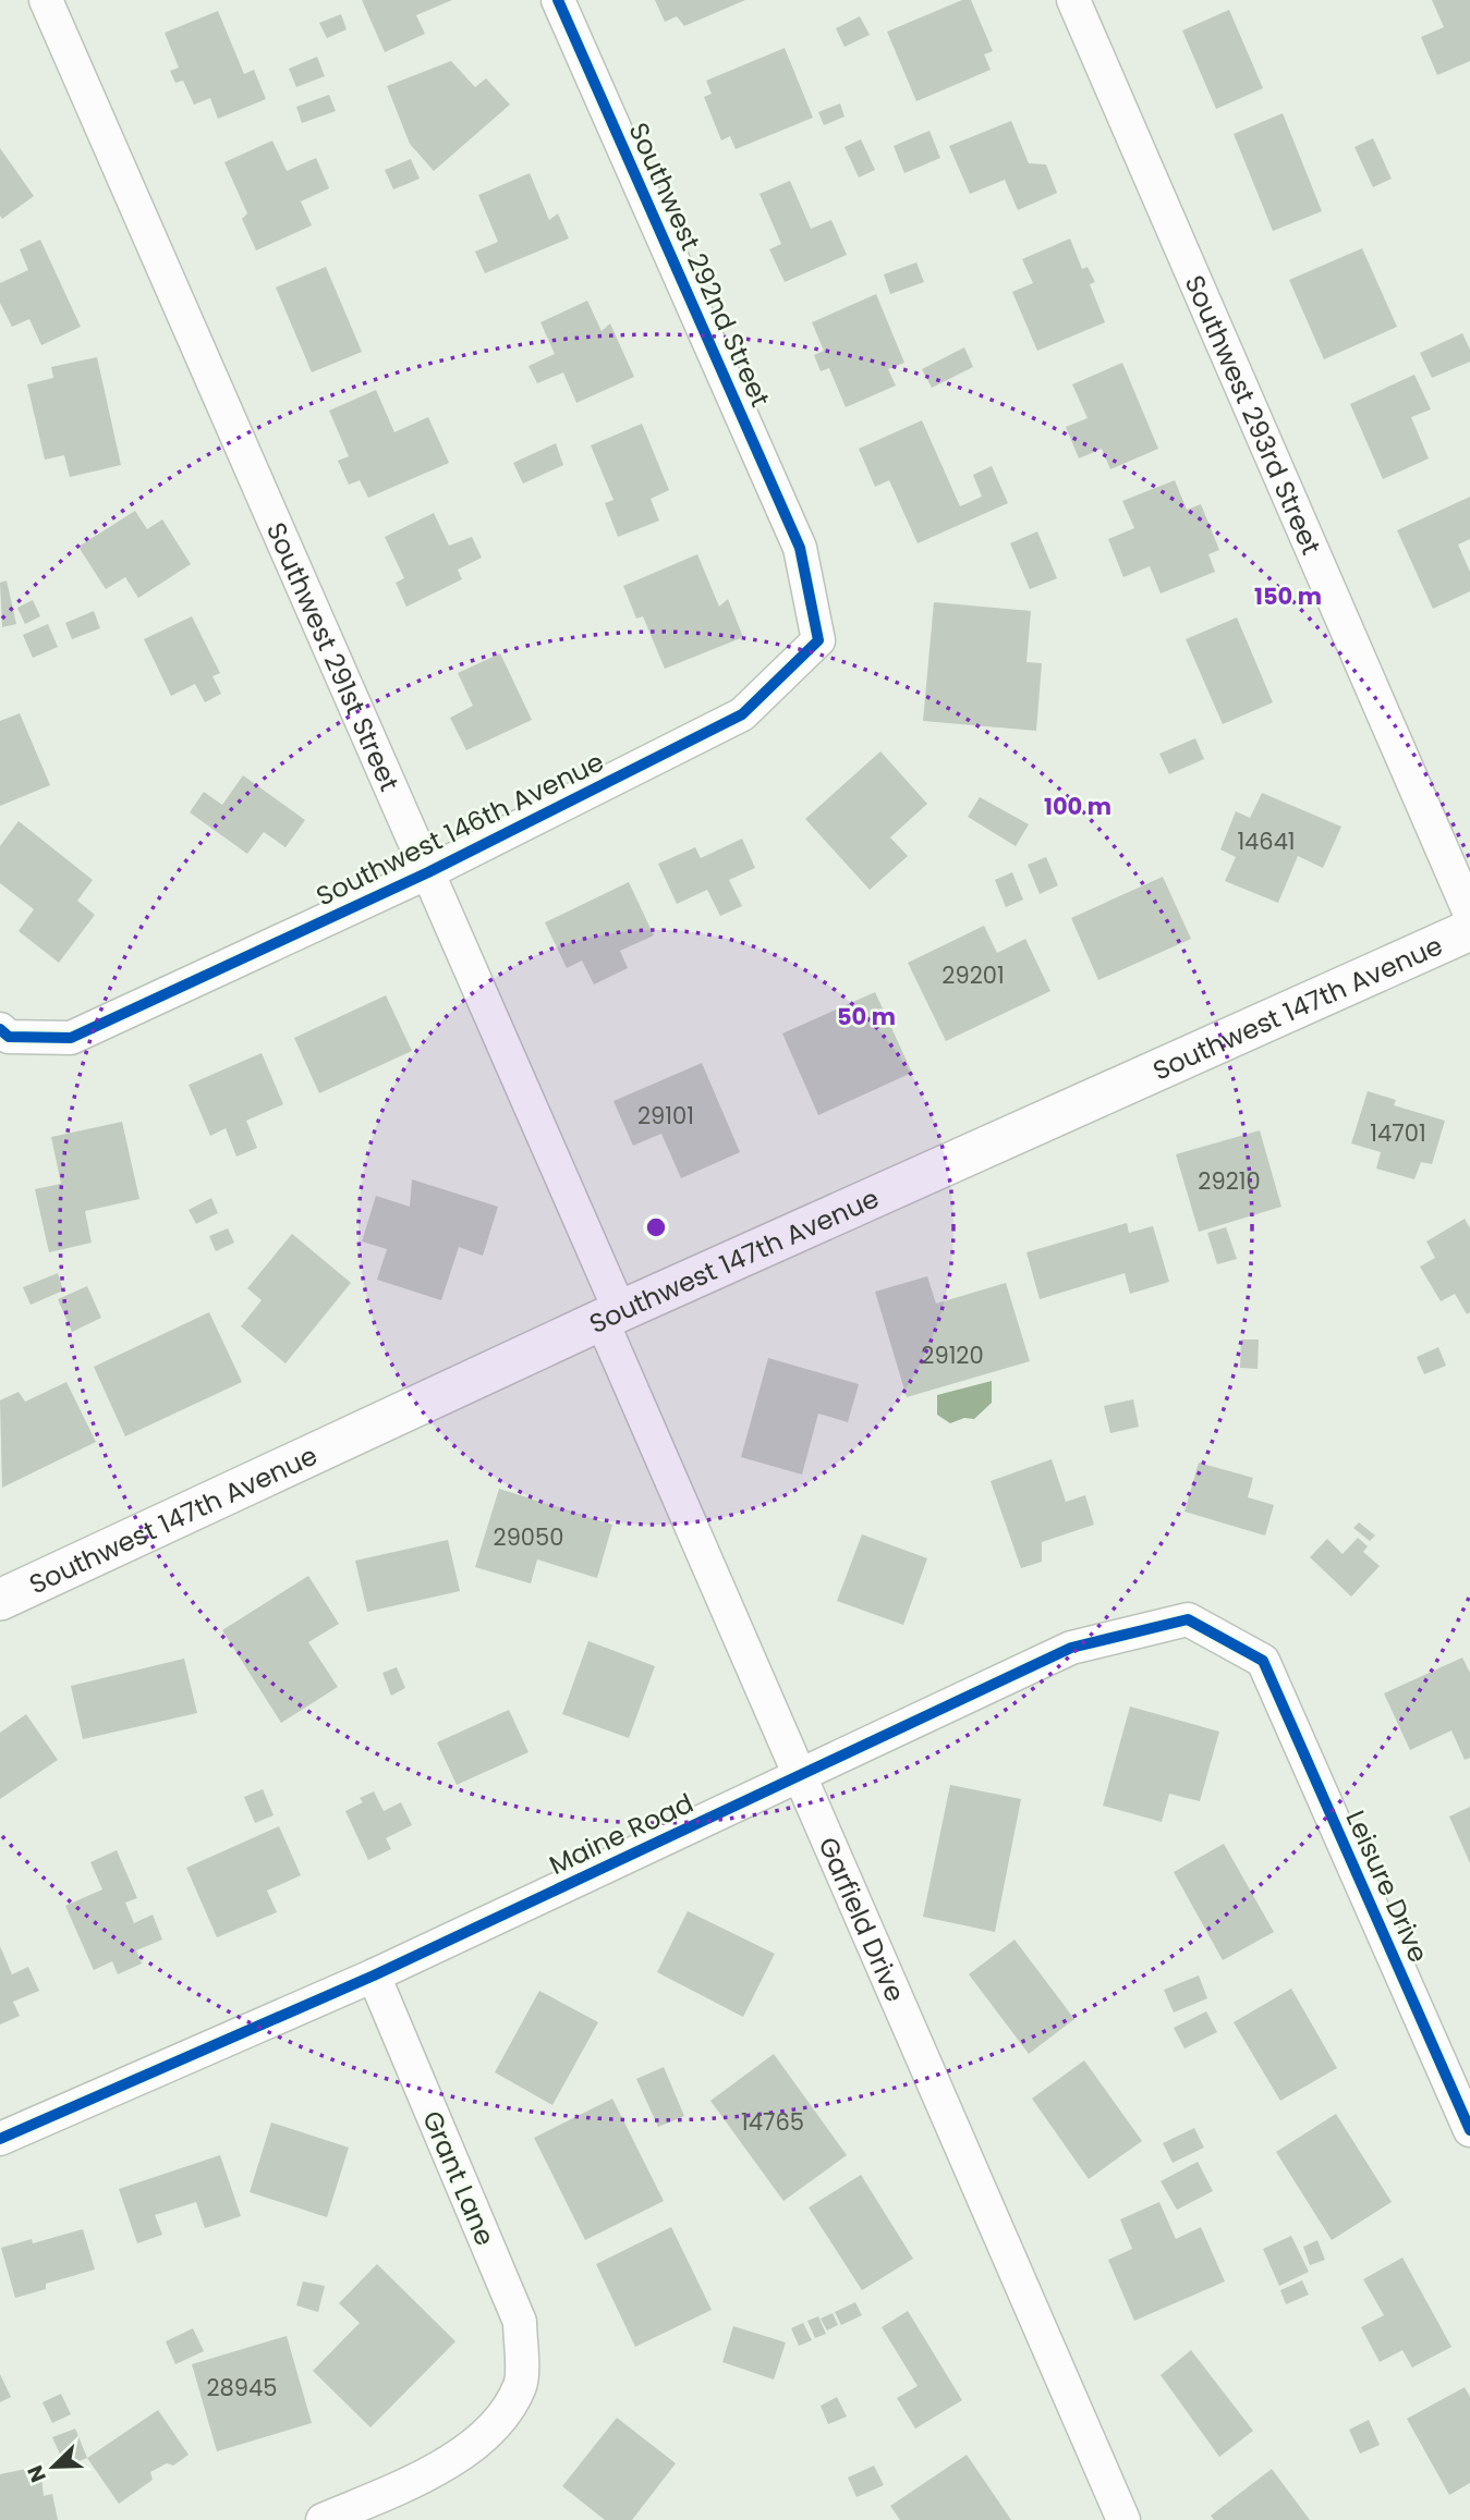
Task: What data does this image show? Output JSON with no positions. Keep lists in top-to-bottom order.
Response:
{
  "streets": {
    "street": [
      "Southwest 292nd Street",
      "Southwest 293rd Street",
      "Southwest 291st Street",
      "Southwest 146th Avenue",
      "Southwest 147th Avenue",
      "Maine Road",
      "Leisure Drive",
      "Garfield Drive",
      "Grant Lane"
    ]
  },
  "crossings": [
    ["Southwest 292nd Street", "Southwest 146th Avenue"],
    ["Southwest 291st Street", "Southwest 146th Avenue"],
    ["Southwest 291st Street", "Southwest 147th Avenue"],
    ["Southwest 291st Street", "Garfield Drive"],
    ["Southwest 147th Avenue", "Garfield Drive"],
    ["Maine Road", "Leisure Drive"],
    ["Maine Road", "Garfield Drive"],
    ["Maine Road", "Grant Lane"]
  ],
  "house_numbers": [
    "14641",
    "29201",
    "29101",
    "14701",
    "29210",
    "29120",
    "29050",
    "14765",
    "28945"
  ],
  "north": "bottom left",
  "rings": ["150 m", "100 m", "50 m"]
}
